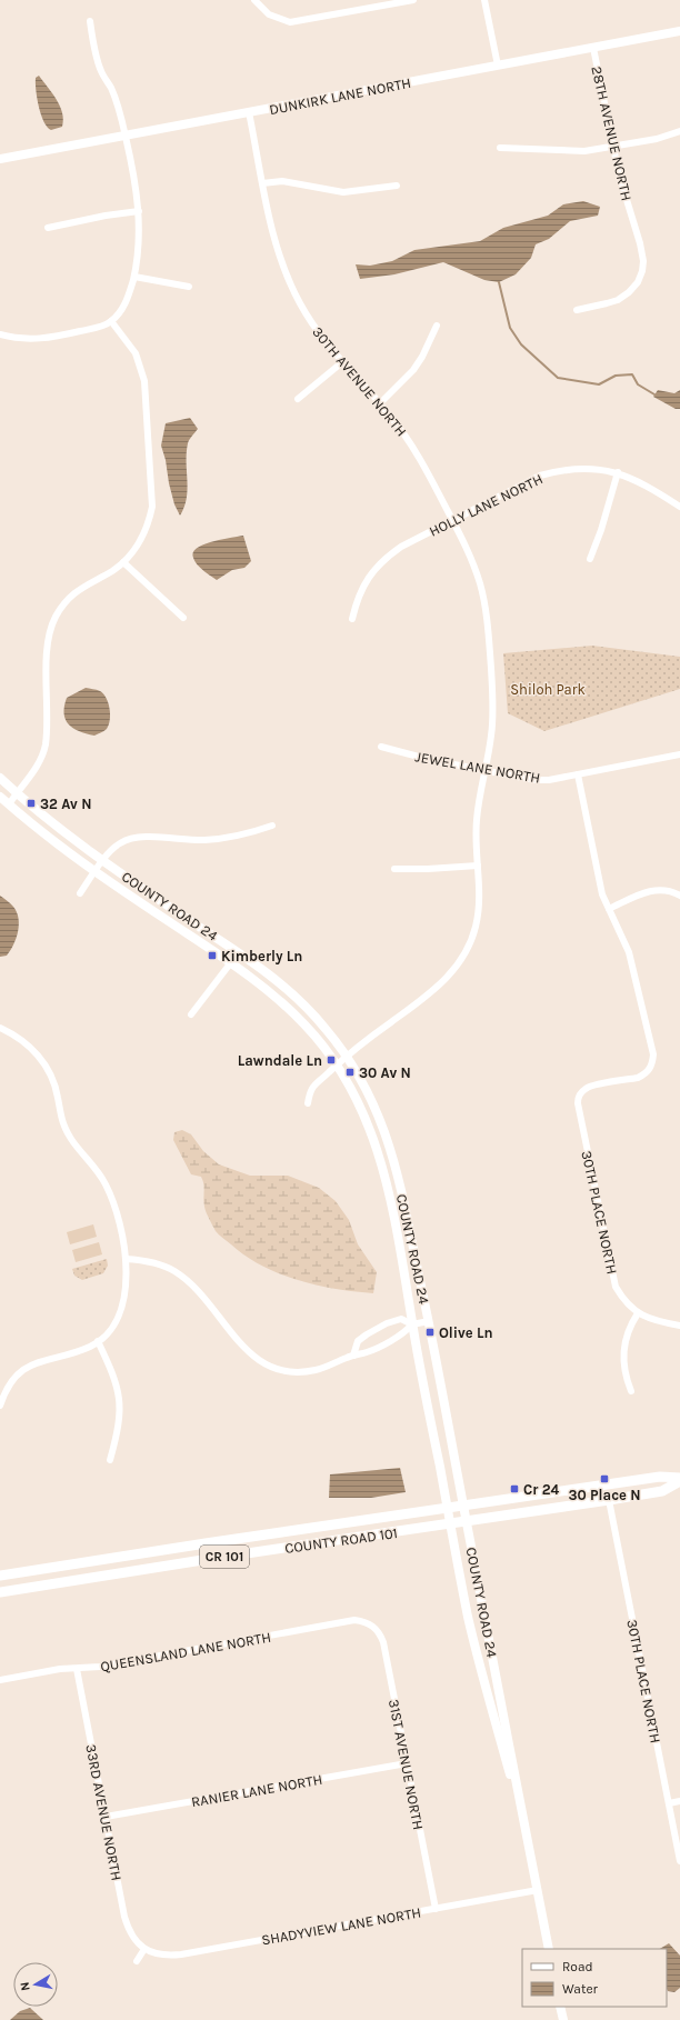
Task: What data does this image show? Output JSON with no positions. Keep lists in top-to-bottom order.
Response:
{
  "streets": {
    "main road": ["COUNTY ROAD 101", "CR 101"],
    "street": [
      "DUNKIRK LANE NORTH",
      "28TH AVENUE NORTH",
      "30TH AVENUE NORTH",
      "HOLLY LANE NORTH",
      "JEWEL LANE NORTH",
      "COUNTY ROAD 24",
      "30TH PLACE NORTH",
      "QUEENSLAND LANE NORTH",
      "31ST AVENUE NORTH",
      "RANIER LANE NORTH",
      "33RD AVENUE NORTH",
      "SHADYVIEW LANE NORTH"
    ]
  },
  "crossings": [
    ["DUNKIRK LANE NORTH", "28TH AVENUE NORTH"],
    ["DUNKIRK LANE NORTH", "30TH AVENUE NORTH"],
    ["30TH AVENUE NORTH", "HOLLY LANE NORTH"],
    ["30TH AVENUE NORTH", "JEWEL LANE NORTH"],
    ["30TH AVENUE NORTH", "COUNTY ROAD 24"],
    ["COUNTY ROAD 24", "COUNTY ROAD 101"],
    ["COUNTY ROAD 24", "SHADYVIEW LANE NORTH"],
    ["30TH PLACE NORTH", "COUNTY ROAD 101"],
    ["QUEENSLAND LANE NORTH", "31ST AVENUE NORTH"],
    ["QUEENSLAND LANE NORTH", "33RD AVENUE NORTH"],
    ["31ST AVENUE NORTH", "RANIER LANE NORTH"],
    ["31ST AVENUE NORTH", "SHADYVIEW LANE NORTH"],
    ["RANIER LANE NORTH", "33RD AVENUE NORTH"],
    ["33RD AVENUE NORTH", "SHADYVIEW LANE NORTH"]
  ],
  "parks": ["Shiloh Park"],
  "places": {
    "transit": [
      "32 Av N",
      "Kimberly Ln",
      "Lawndale Ln",
      "30 Av N",
      "Olive Ln",
      "30 Place N",
      "Cr 24"
    ]
  },
  "legend": ["Road", "Water"],
  "north": "left"
}
